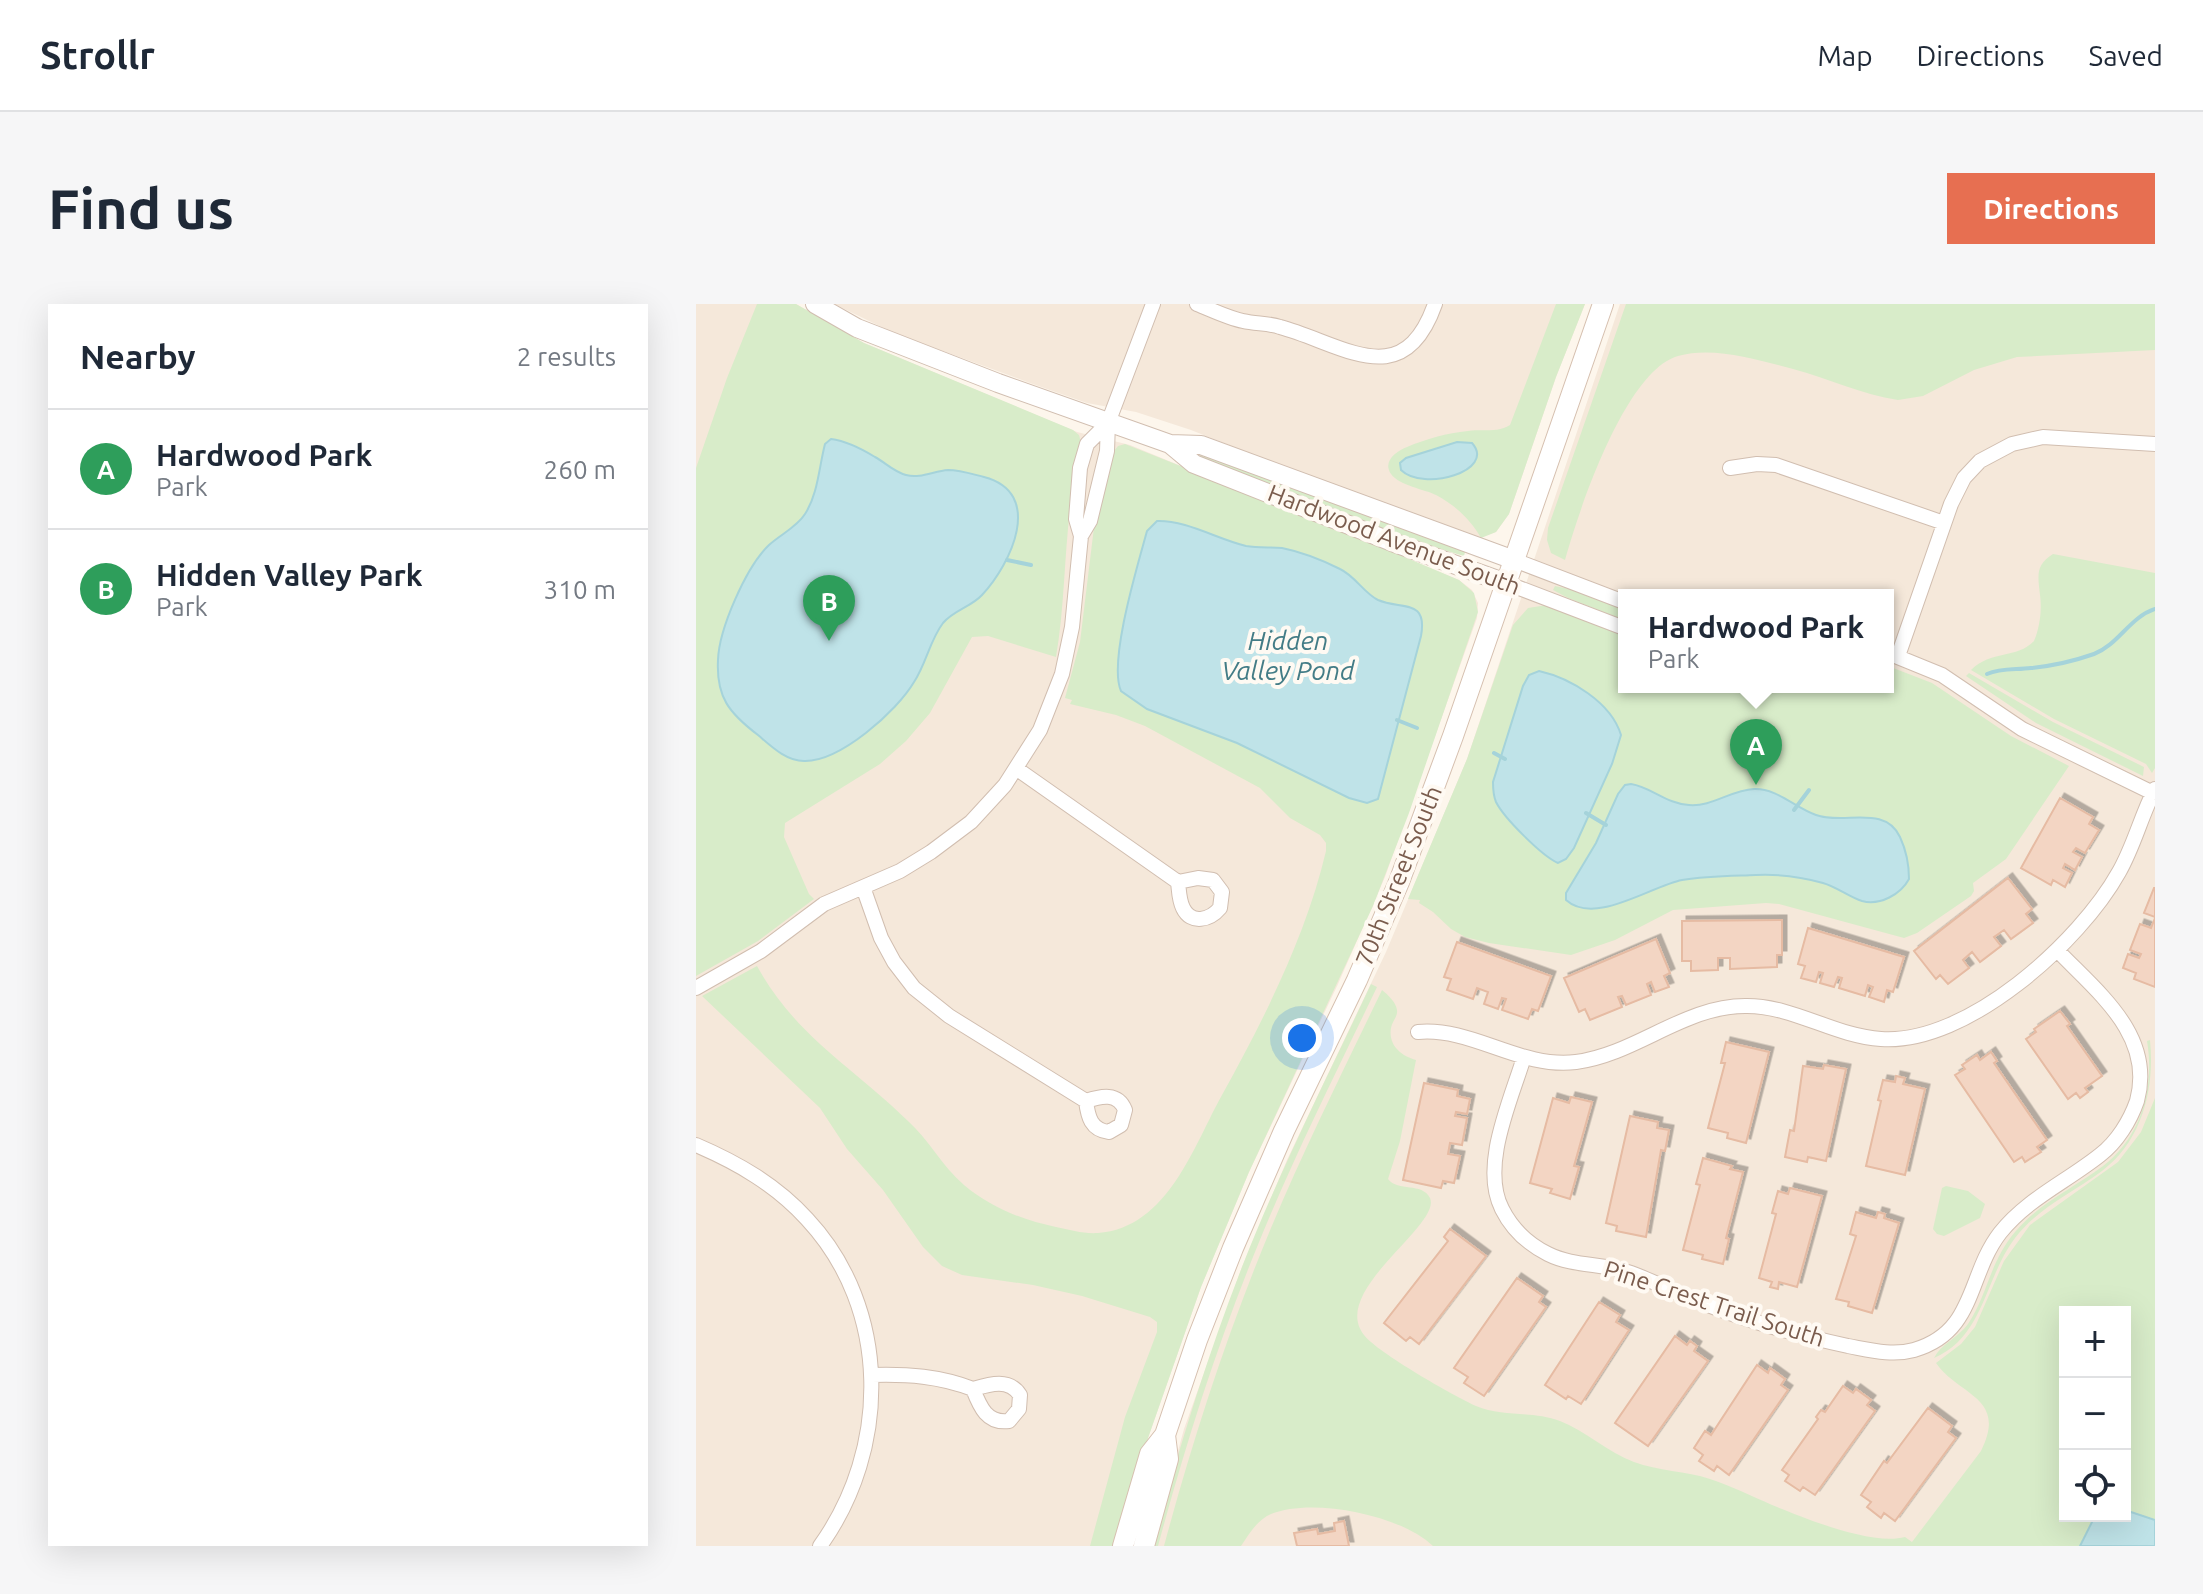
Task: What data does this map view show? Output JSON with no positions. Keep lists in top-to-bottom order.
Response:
{
  "streets": {
    "main road": ["70th Street South"],
    "street": ["Hardwood Avenue South", "Pine Crest Trail South"]
  },
  "crossings": [
    ["Hardwood Avenue South", "70th Street South"]
  ],
  "water": ["Hidden Valley Pond"],
  "page": {
    "header": "Strollr",
    "nav": ["Map", "Directions", "Saved"],
    "buttons": "Directions",
    "title": "Find us",
    "heading": ["Nearby", "2 results"],
    "list": [
      {
        "mark": "A",
        "name": "Hardwood Park",
        "note": "Park",
        "value": "260 m"
      },
      {
        "mark": "B",
        "name": "Hidden Valley Park",
        "note": "Park",
        "value": "310 m"
      }
    ],
    "pins": ["B", "A"],
    "popup": ["Hardwood Park", "Park"],
    "map_buttons": ["+", "−"]
  }
}
